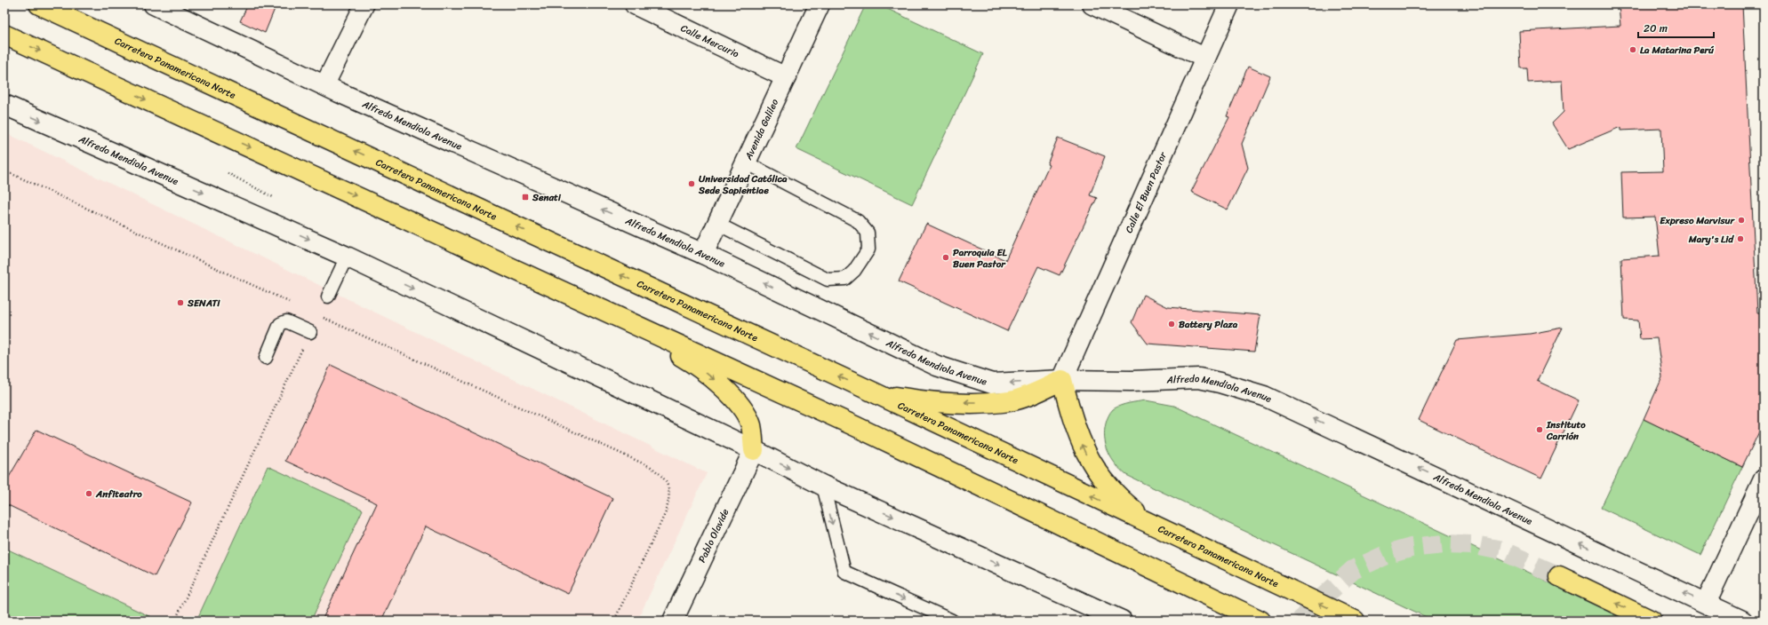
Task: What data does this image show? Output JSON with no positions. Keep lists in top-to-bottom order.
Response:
{
  "streets": {
    "highway": ["Carretera Panamericana Norte"],
    "main road": [
      "Calle Mercurio",
      "Alfredo Mendiola Avenue",
      "Avenida Galileo",
      "Calle El Buen Pastor",
      "Pablo Olavide"
    ]
  },
  "crossings": [
    ["Calle Mercurio", "Avenida Galileo"],
    ["Alfredo Mendiola Avenue", "Avenida Galileo"],
    ["Alfredo Mendiola Avenue", "Calle El Buen Pastor"],
    ["Alfredo Mendiola Avenue", "Pablo Olavide"]
  ],
  "places": {
    "other": [
      "La Matarina Perú",
      "Universidad Católica Sede Sapientiae",
      "Expreso Marvisur",
      "Mary's Lid",
      "Parroquia EL Buen Pastor",
      "SENATI",
      "Battery Plaza",
      "Instituto Carrión",
      "Anfiteatro"
    ],
    "transit": ["Senati"]
  },
  "scale_bar": "20 m"
}
